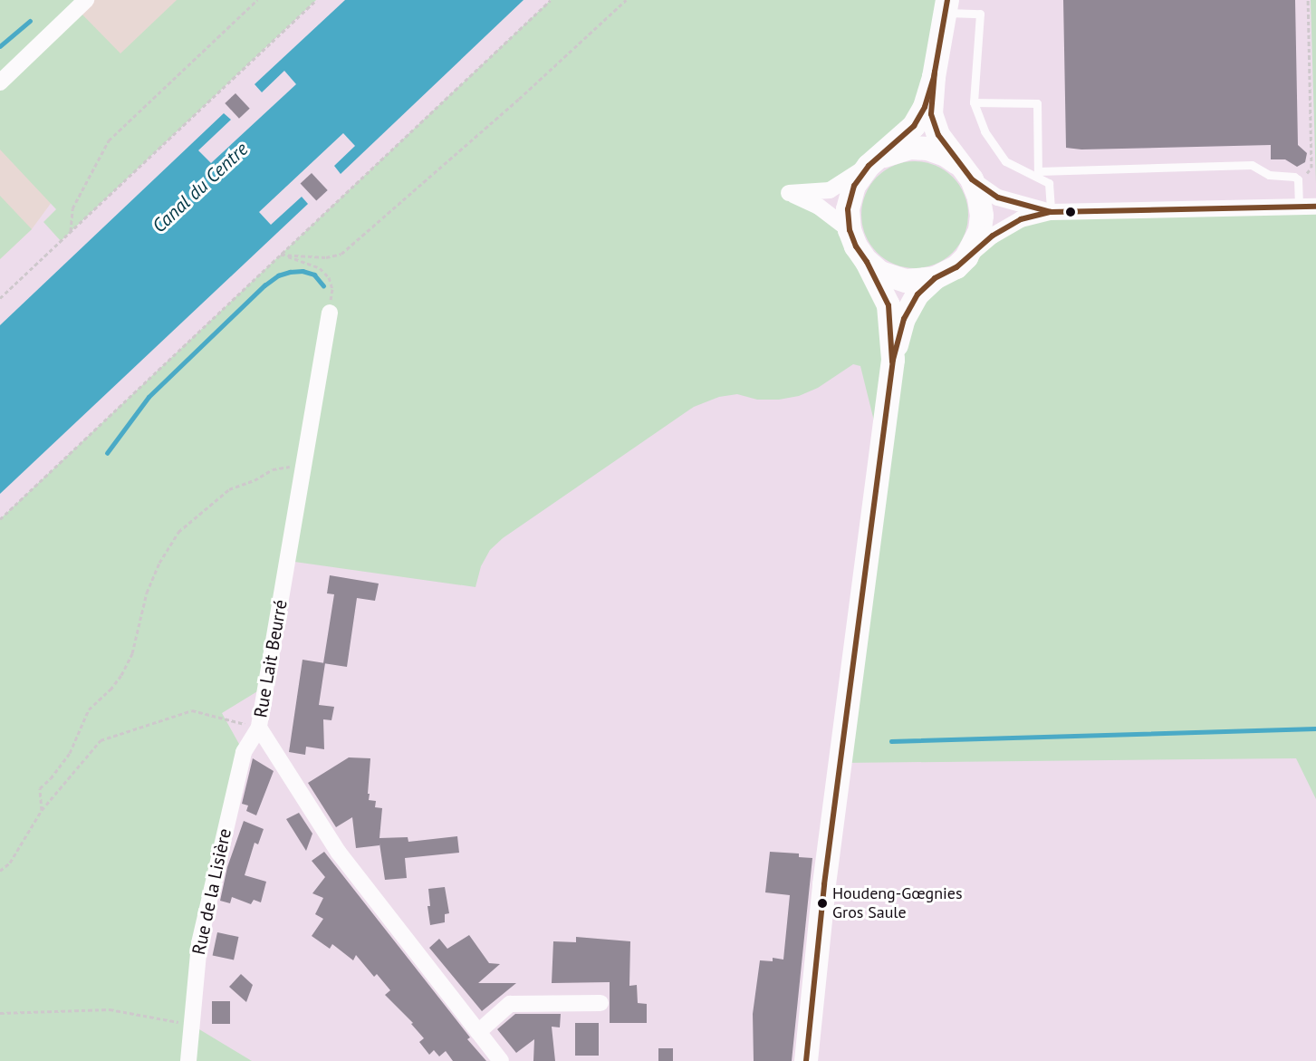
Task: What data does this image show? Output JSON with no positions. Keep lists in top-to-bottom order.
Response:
{
  "streets": {
    "street": ["Rue Lait Beurré", "Rue de la Lisière"]
  },
  "crossings": [
    ["Rue Lait Beurré", "Rue de la Lisière"]
  ],
  "water": ["Canal du Centre"],
  "places": ["Houdeng-Gœgnies Gros Saule"]
}
